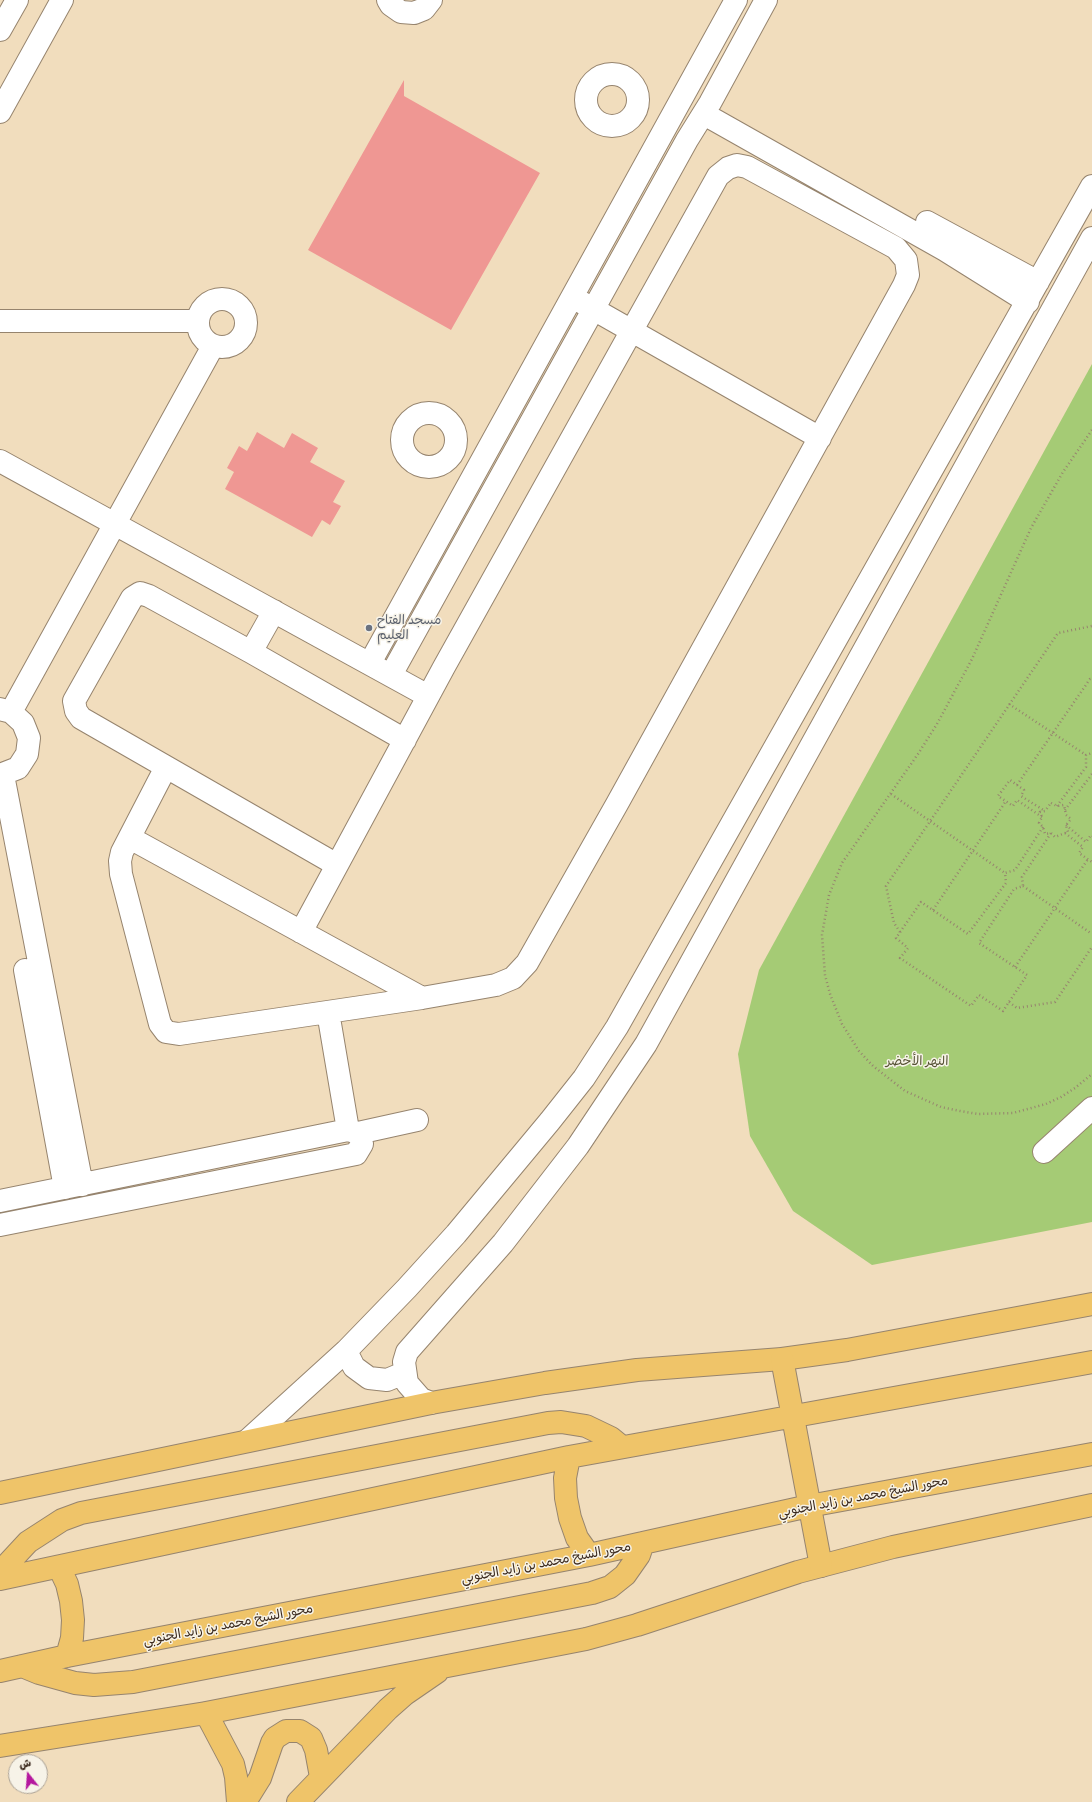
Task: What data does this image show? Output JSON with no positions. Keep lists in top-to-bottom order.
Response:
{
  "streets": {
    "main road": ["محور الشيخ محمد بن زايد الجنوبي"]
  },
  "parks": ["النهر الأخضر"],
  "places": ["مسجد الفتاح العليم"],
  "north": "top"
}
